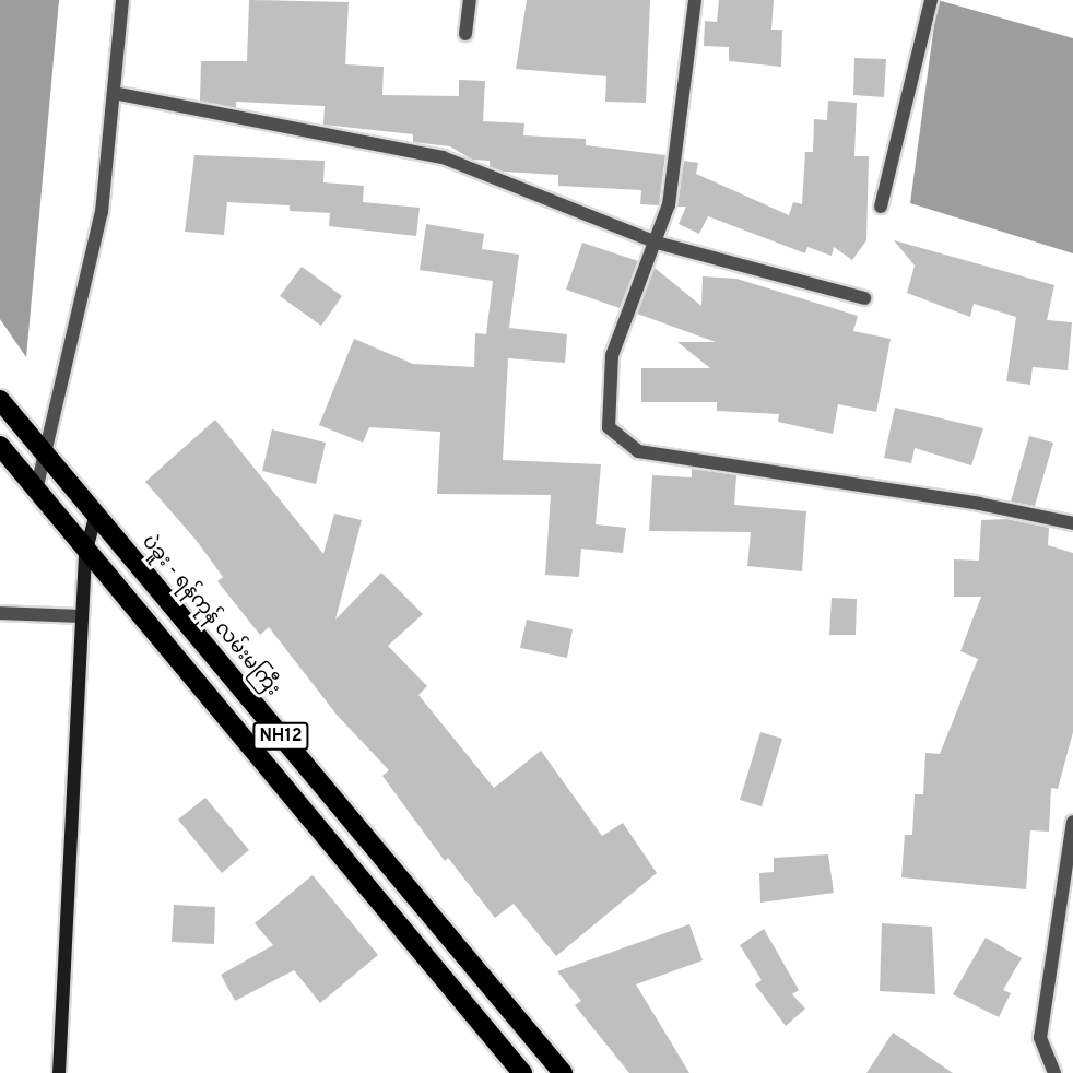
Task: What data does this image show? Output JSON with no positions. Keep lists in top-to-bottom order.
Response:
{
  "streets": {
    "highway": ["ပဲခူး - ရန်ကုန် လမ်းမကြီး", "NH12"]
  }
}
